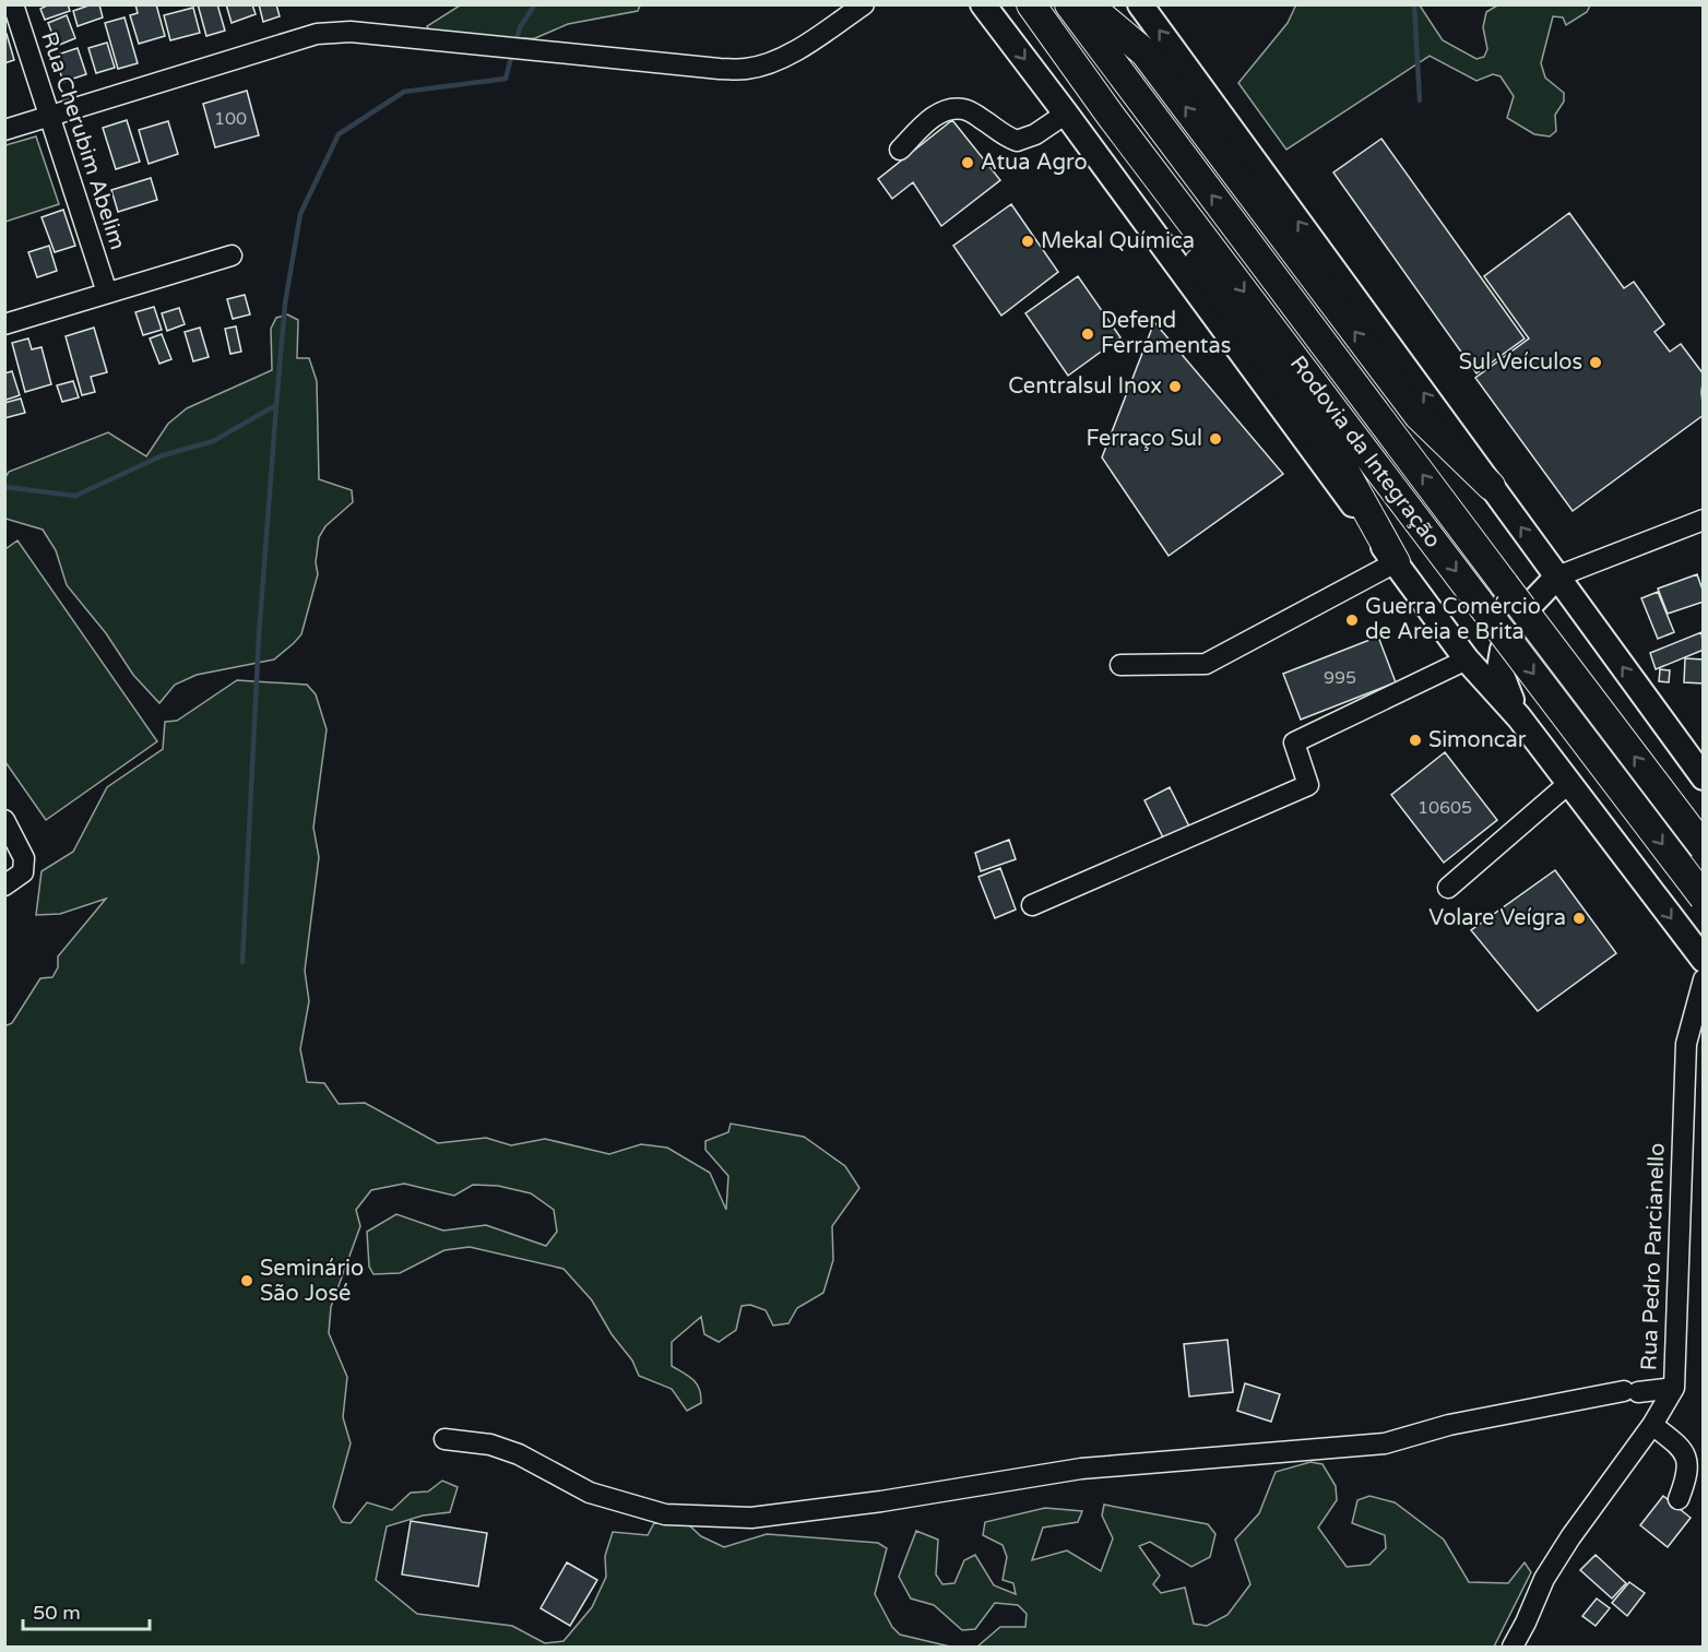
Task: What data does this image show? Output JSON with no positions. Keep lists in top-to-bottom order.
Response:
{
  "streets": {
    "highway": ["Rodovia da Integração"],
    "street": ["Rua Cherubim Abelim", "Rua Pedro Parcianello"]
  },
  "places": [
    "Atua Agro",
    "Mekal Química",
    "Defend Ferramentas",
    "Sul Veículos",
    "Centralsul Inox",
    "Ferraço Sul",
    "Guerra Comércio de Areia e Brita",
    "Simoncar",
    "Volare Veígra",
    "Seminário São José"
  ],
  "house_numbers": ["100", "995", "10605"],
  "scale_bar": "50 m"
}
